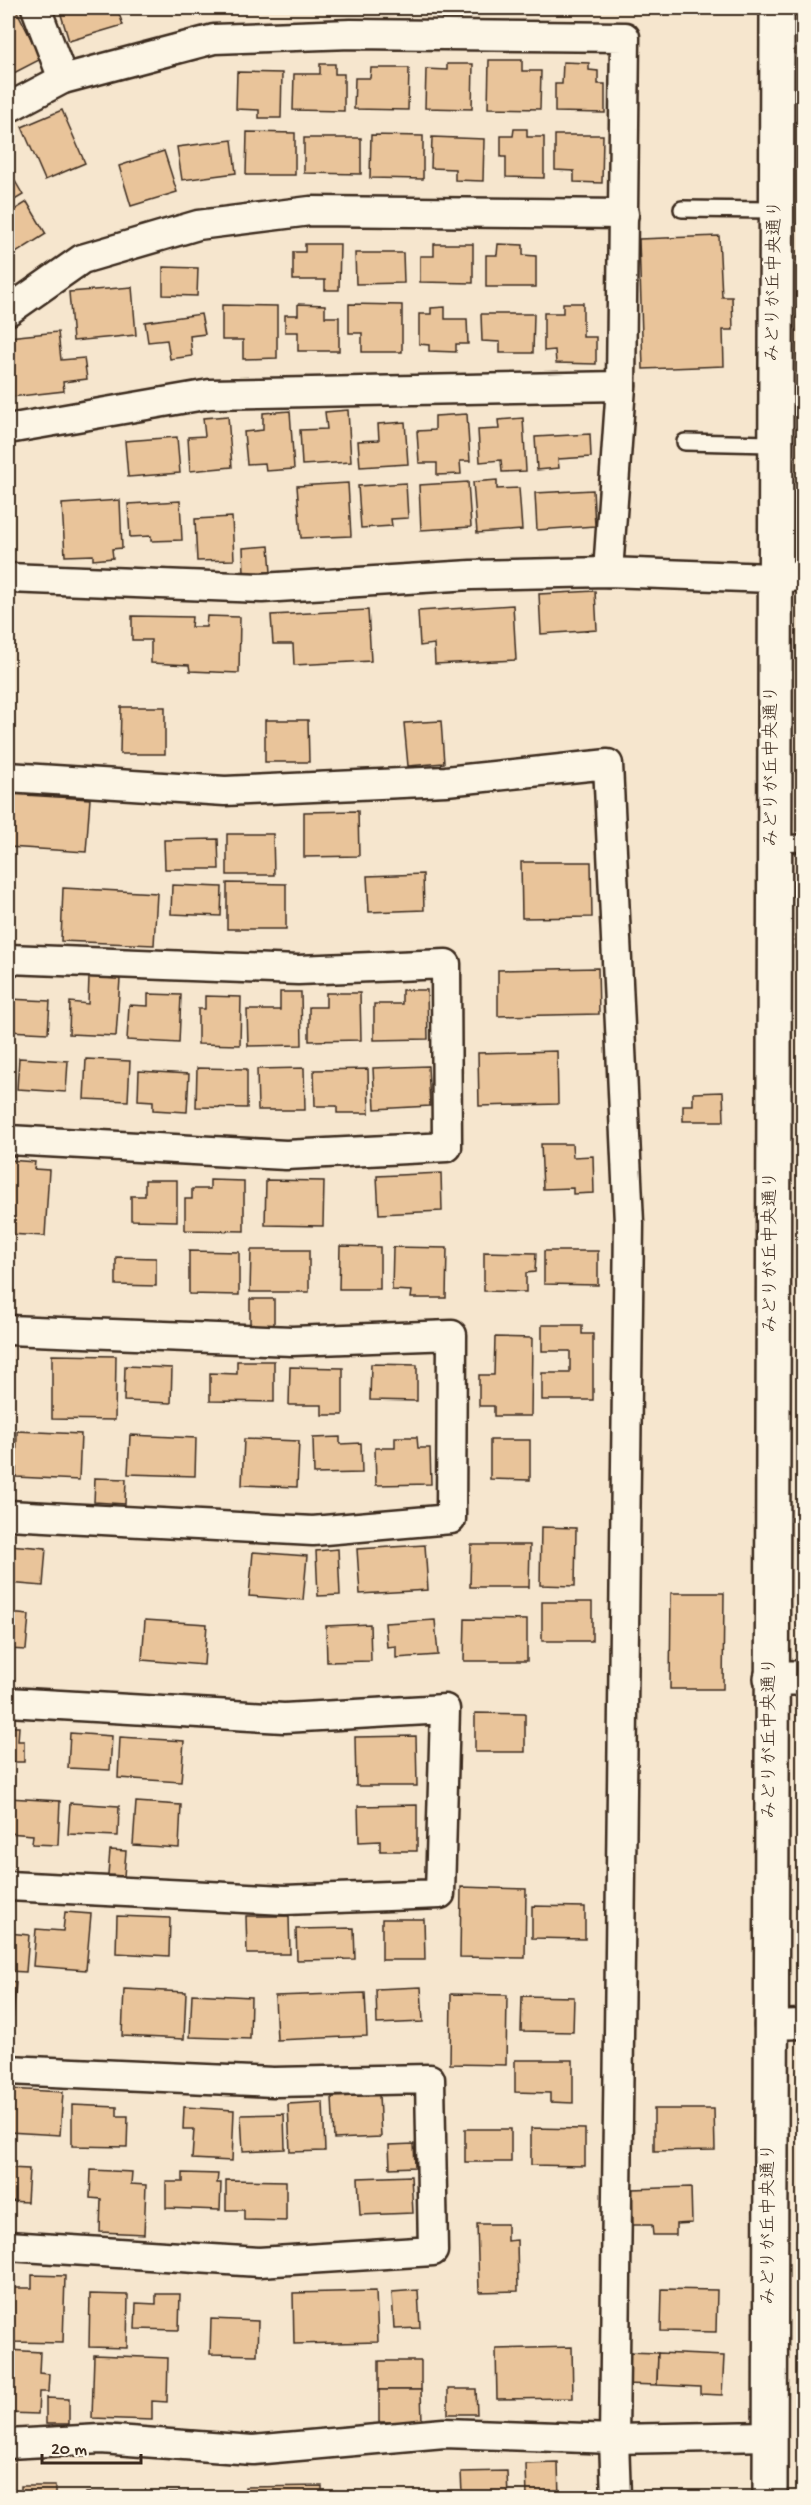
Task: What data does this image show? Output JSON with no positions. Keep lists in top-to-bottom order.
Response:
{
  "streets": {
    "street": ["みどりが丘中央通り"]
  },
  "scale_bar": "20 m"
}
